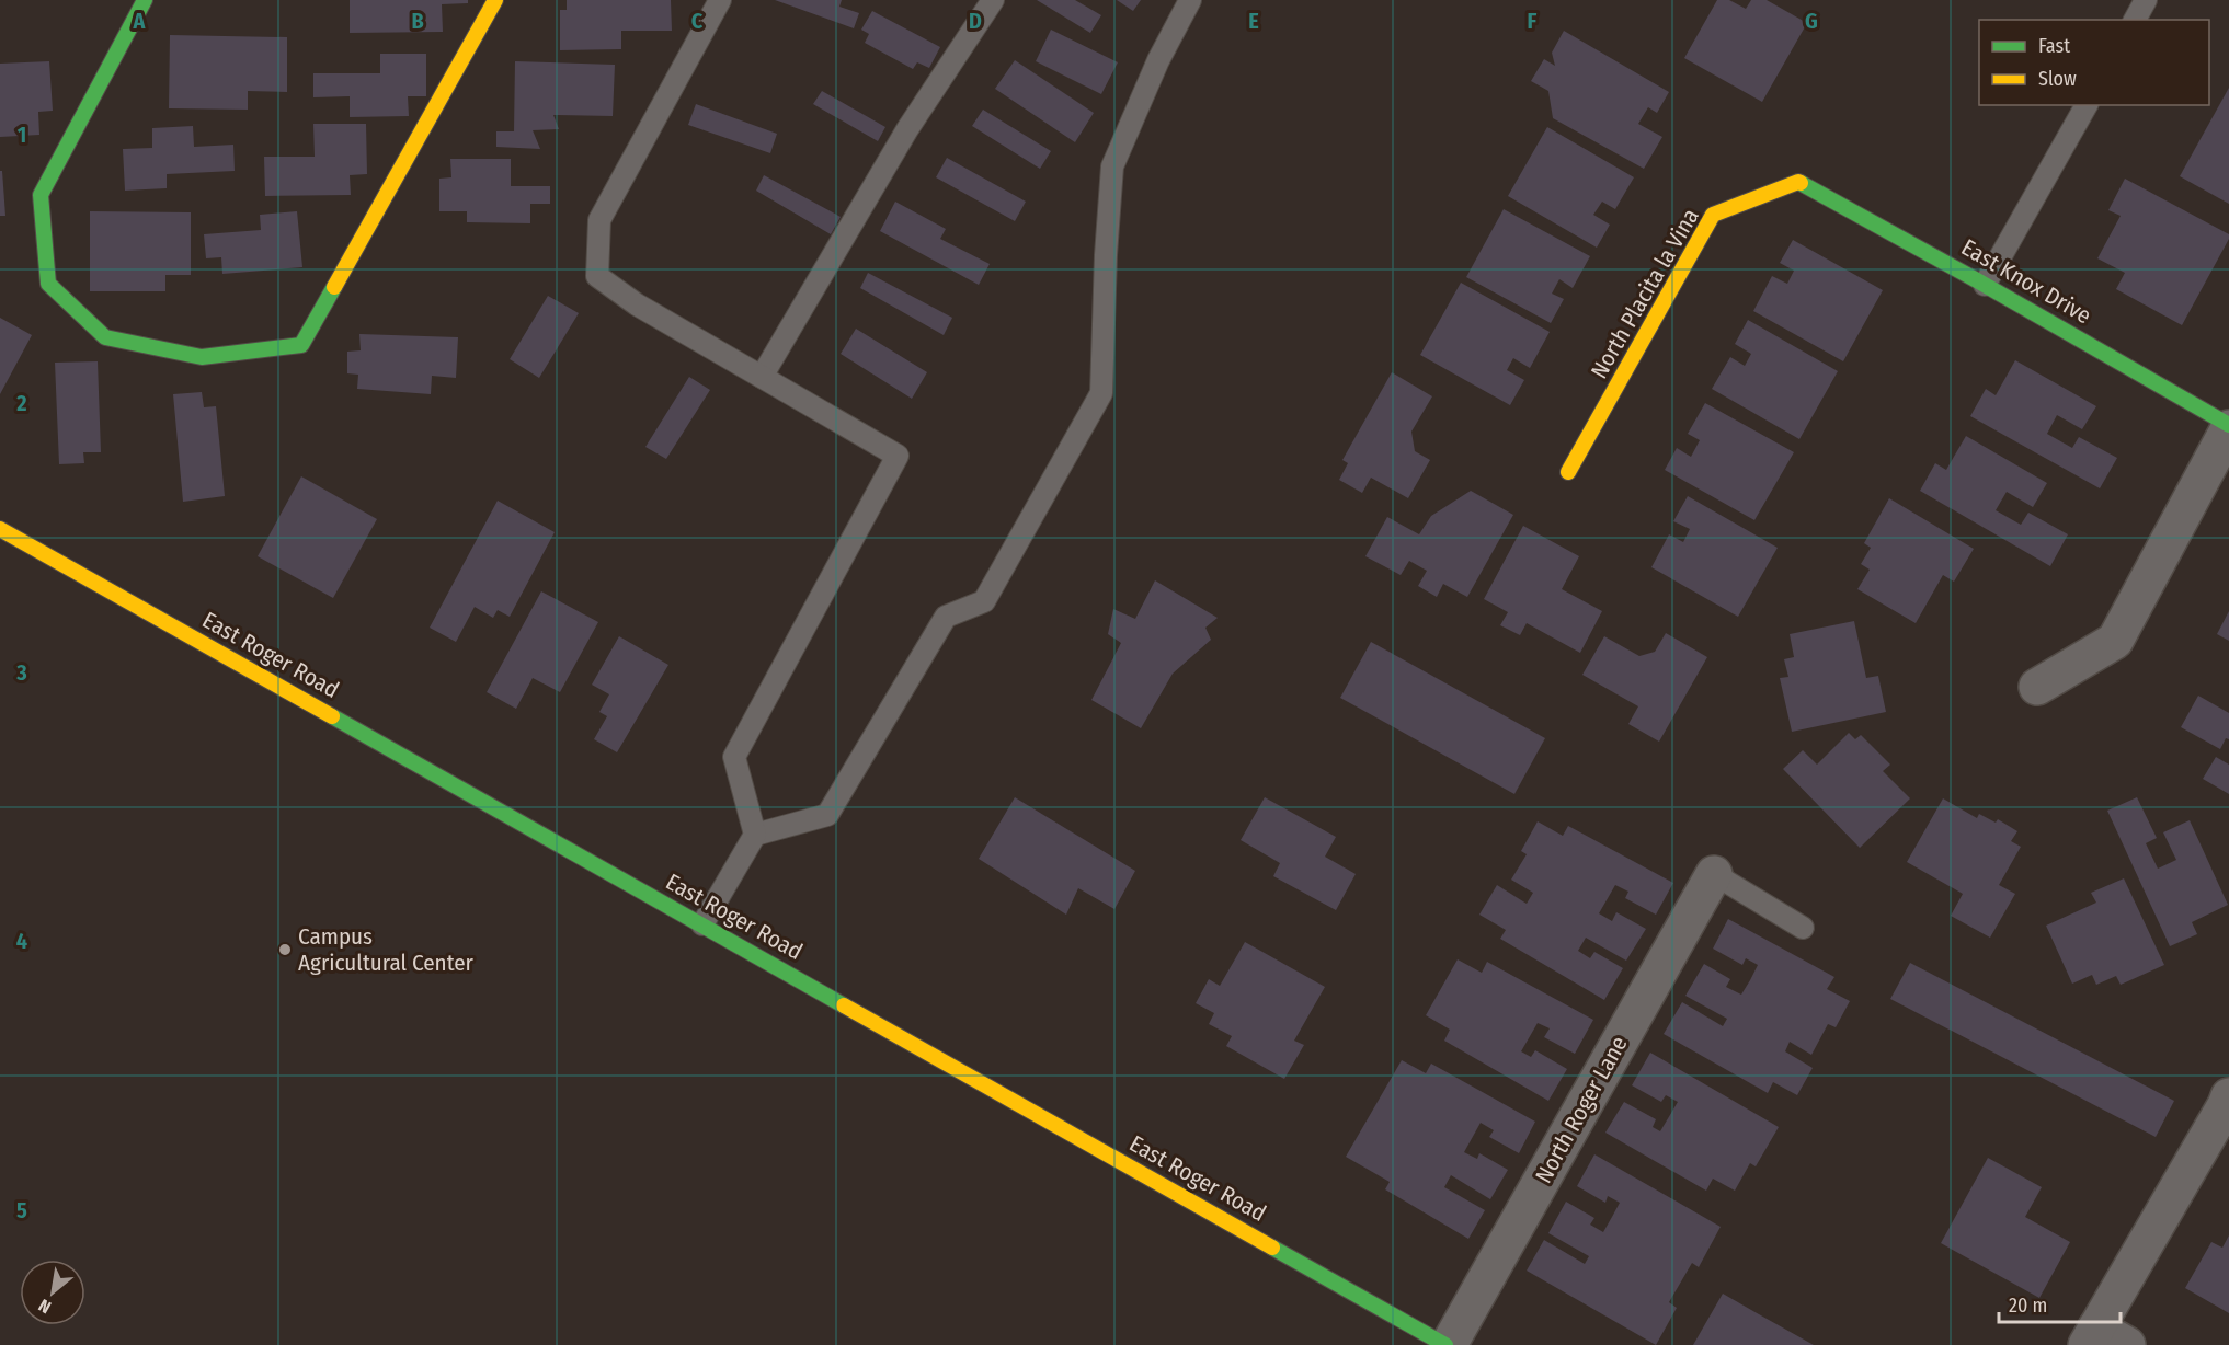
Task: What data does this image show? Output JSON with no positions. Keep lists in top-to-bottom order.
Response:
{
  "streets": {
    "street": [
      "East Knox Drive",
      "North Placita la Vina",
      "East Roger Road",
      "North Roger Lane"
    ]
  },
  "crossings": [
    ["East Knox Drive", "North Placita la Vina"],
    ["East Roger Road", "North Roger Lane"]
  ],
  "places": ["Campus Agricultural Center"],
  "legend": ["Fast", "Slow"],
  "scale_bar": "20 m",
  "north": "bottom left",
  "grid": {
    "columns": [
      "A",
      "B",
      "C",
      "D",
      "E",
      "F",
      "G"
    ],
    "rows": [
      "1",
      "2",
      "3",
      "4",
      "5"
    ]
  }
}
